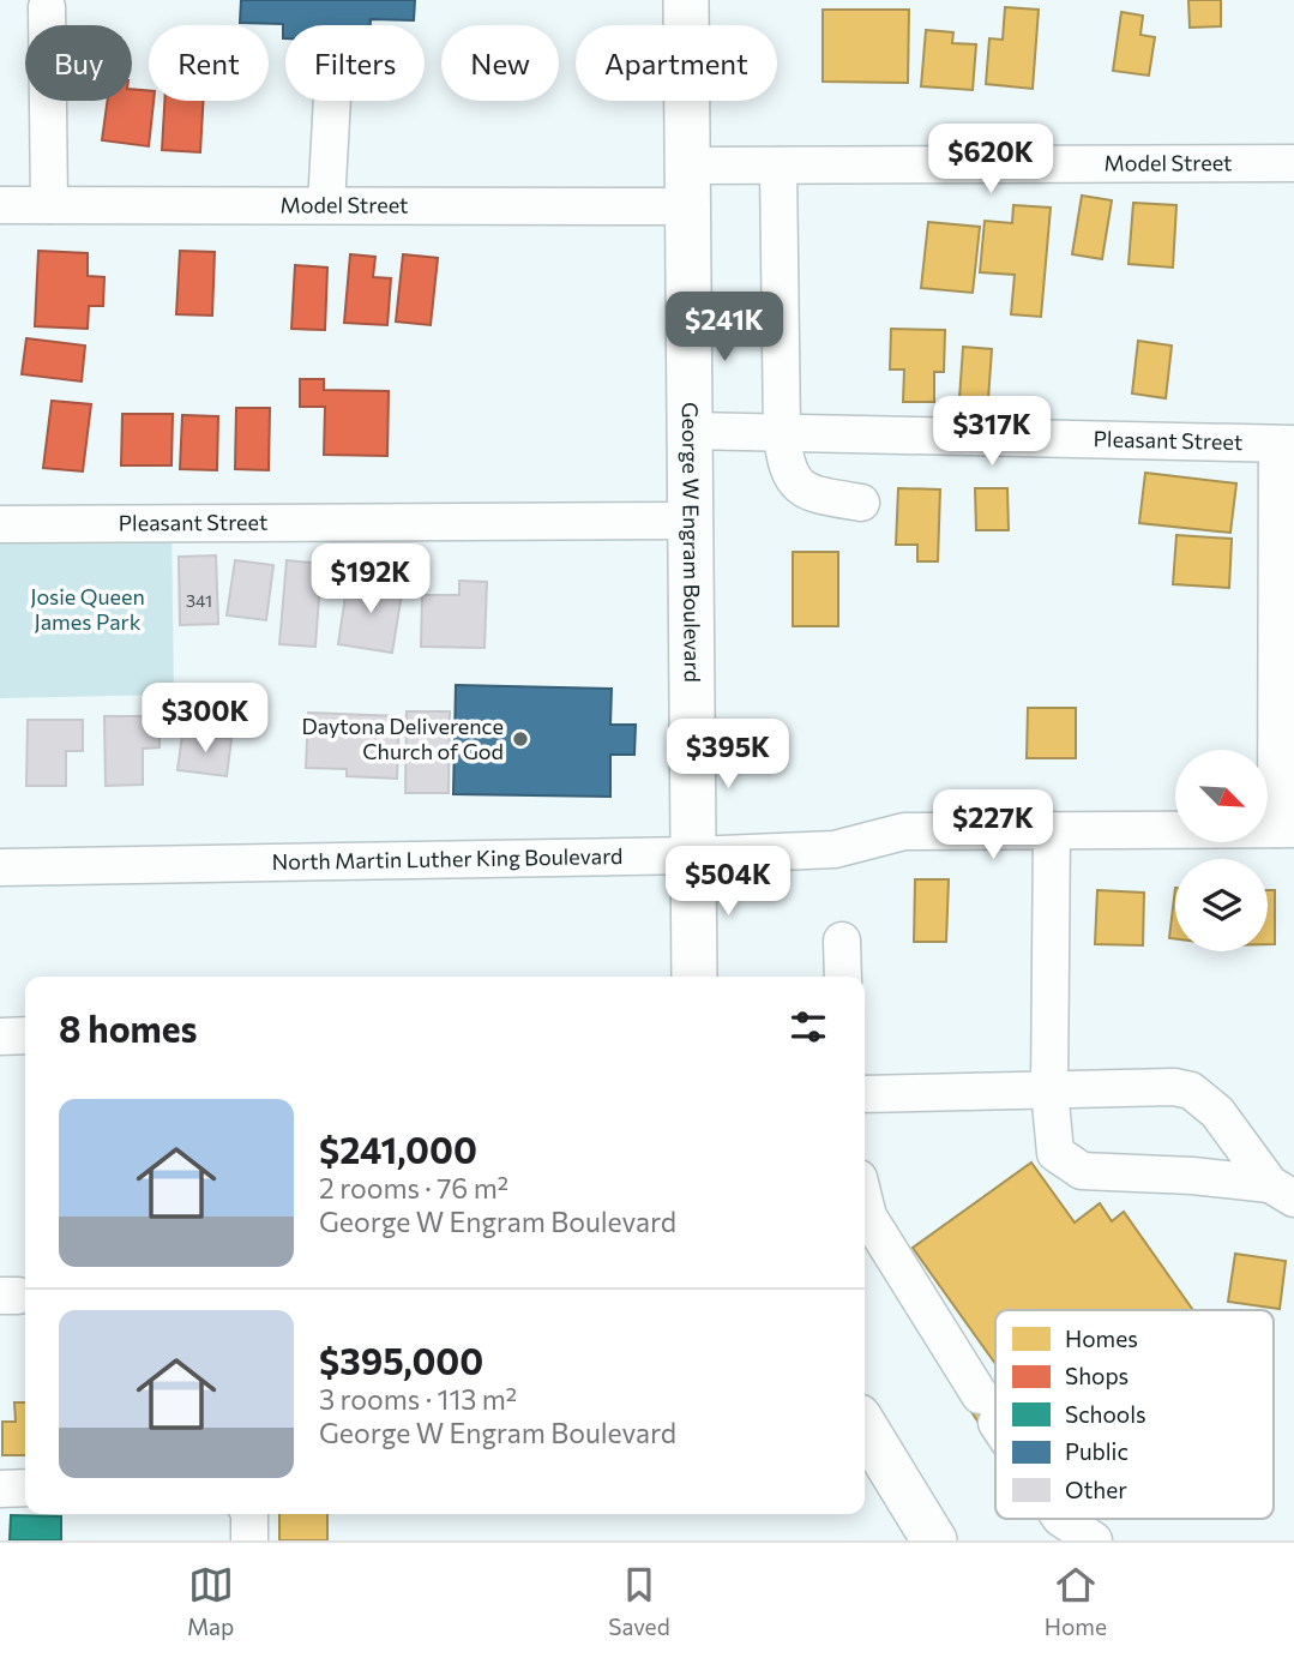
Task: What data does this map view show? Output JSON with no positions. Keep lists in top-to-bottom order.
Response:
{
  "streets": {
    "main road": ["George W Engram Boulevard"],
    "street": ["Model Street", "Pleasant Street", "North Martin Luther King Boulevard"]
  },
  "crossings": [
    ["Model Street", "George W Engram Boulevard"],
    ["Pleasant Street", "George W Engram Boulevard"],
    ["George W Engram Boulevard", "North Martin Luther King Boulevard"]
  ],
  "parks": ["Josie Queen James Park"],
  "places": ["Daytona Deliverence Church of God"],
  "house_numbers": ["341"],
  "legend": [
    "Homes",
    "Shops",
    "Schools",
    "Public",
    "Other"
  ],
  "north": "bottom right",
  "page": {
    "chip": [
      "Buy",
      "Rent",
      "Filters",
      "New",
      "Apartment"
    ],
    "price": [
      "$620K",
      "$241K",
      "$317K",
      "$192K",
      "$300K",
      "$395K",
      "$227K",
      "$504K"
    ],
    "heading": "8 homes",
    "list": [
      {
        "name": "$241,000",
        "note": "2 rooms · 76 m² · George W Engram Boulevard"
      },
      {
        "name": "$395,000",
        "note": "3 rooms · 113 m² · George W Engram Boulevard"
      }
    ],
    "tabs": ["Map", "Saved", "Home"]
  }
}
